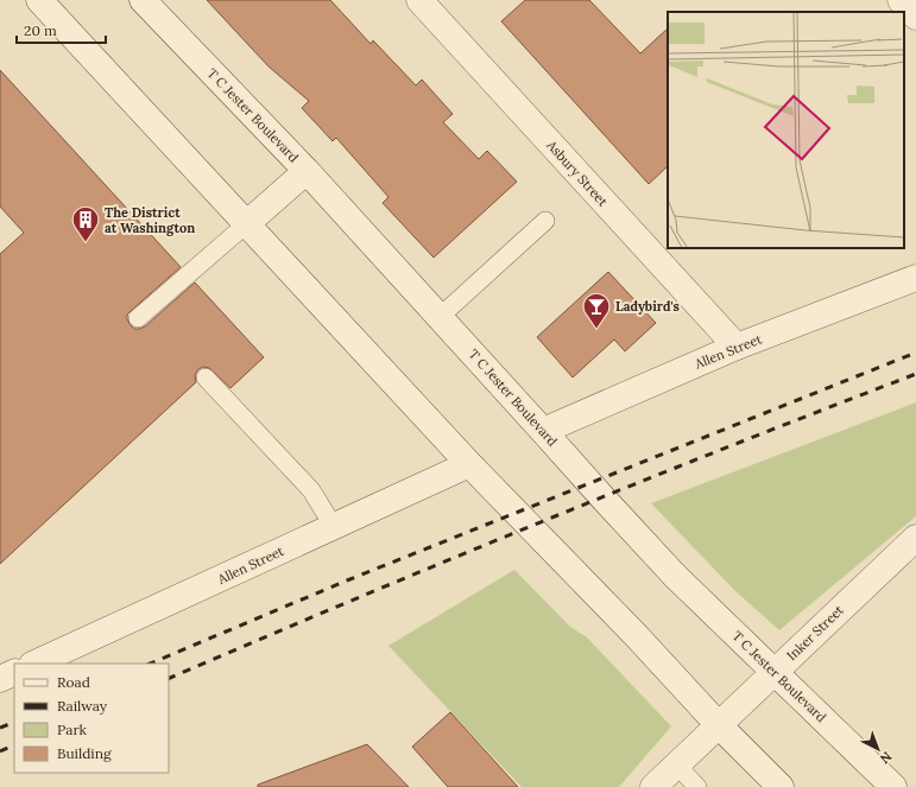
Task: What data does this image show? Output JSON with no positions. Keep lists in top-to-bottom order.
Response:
{
  "streets": {
    "main road": [
      "T C Jester Boulevard",
      "Asbury Street",
      "Allen Street",
      "Inker Street"
    ]
  },
  "crossings": [
    ["T C Jester Boulevard", "Allen Street"],
    ["T C Jester Boulevard", "Inker Street"],
    ["Asbury Street", "Allen Street"]
  ],
  "places": {
    "building": ["The District at Washington"],
    "bar": ["Ladybird's"]
  },
  "legend": [
    "Road",
    "Railway",
    "Park",
    "Building"
  ],
  "scale_bar": "20 m",
  "north": "bottom right"
}
